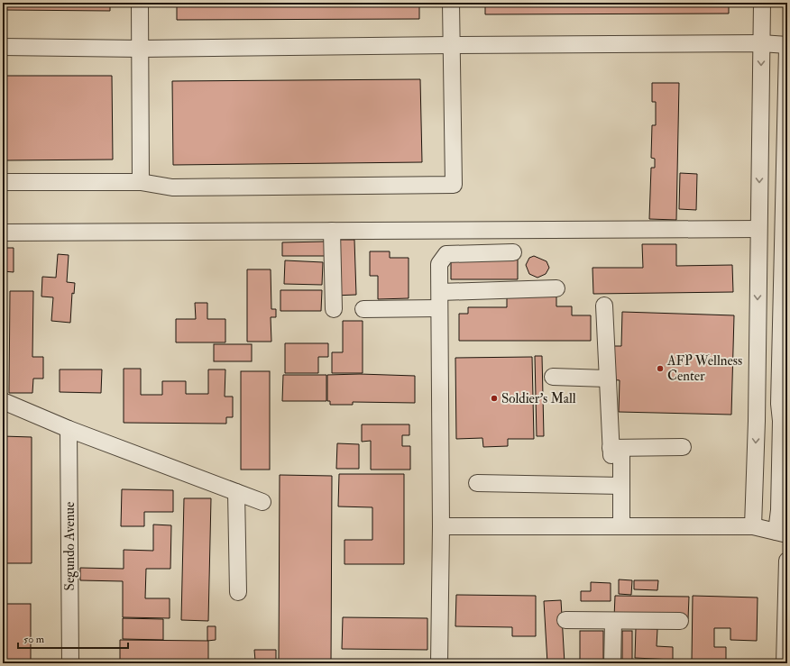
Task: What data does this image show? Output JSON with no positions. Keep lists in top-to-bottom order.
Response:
{
  "streets": {
    "street": ["Segundo Avenue"]
  },
  "places": ["AFP Wellness Center", "Soldier's Mall"],
  "scale_bar": "50 m"
}
